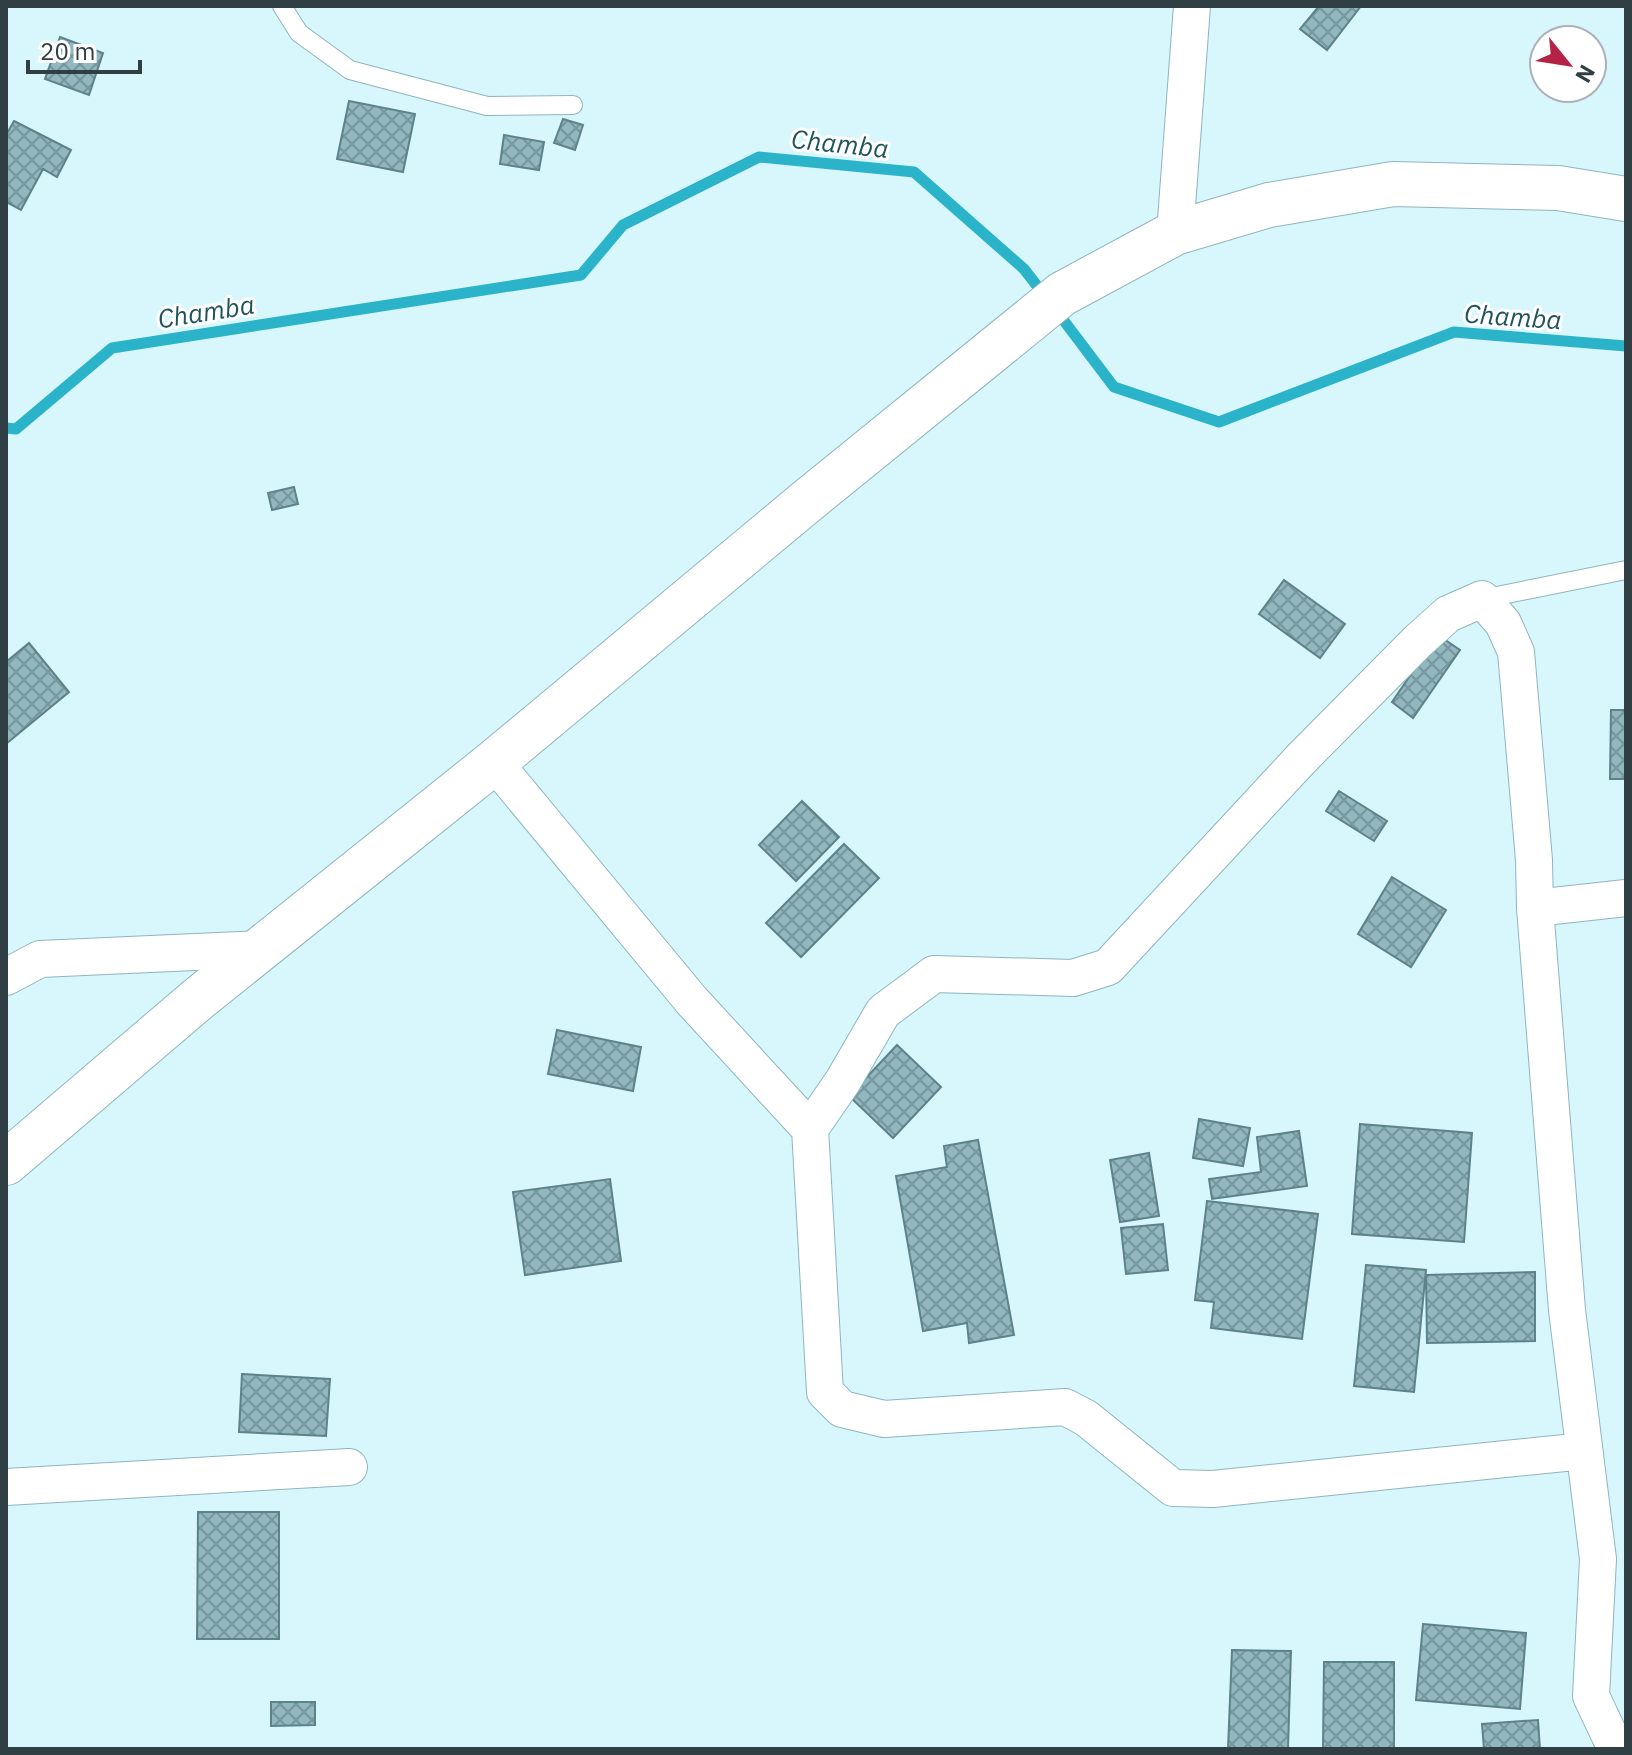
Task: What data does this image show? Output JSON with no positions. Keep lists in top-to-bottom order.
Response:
{
  "water": ["Chamba"],
  "scale_bar": "20 m",
  "north": "bottom right"
}
